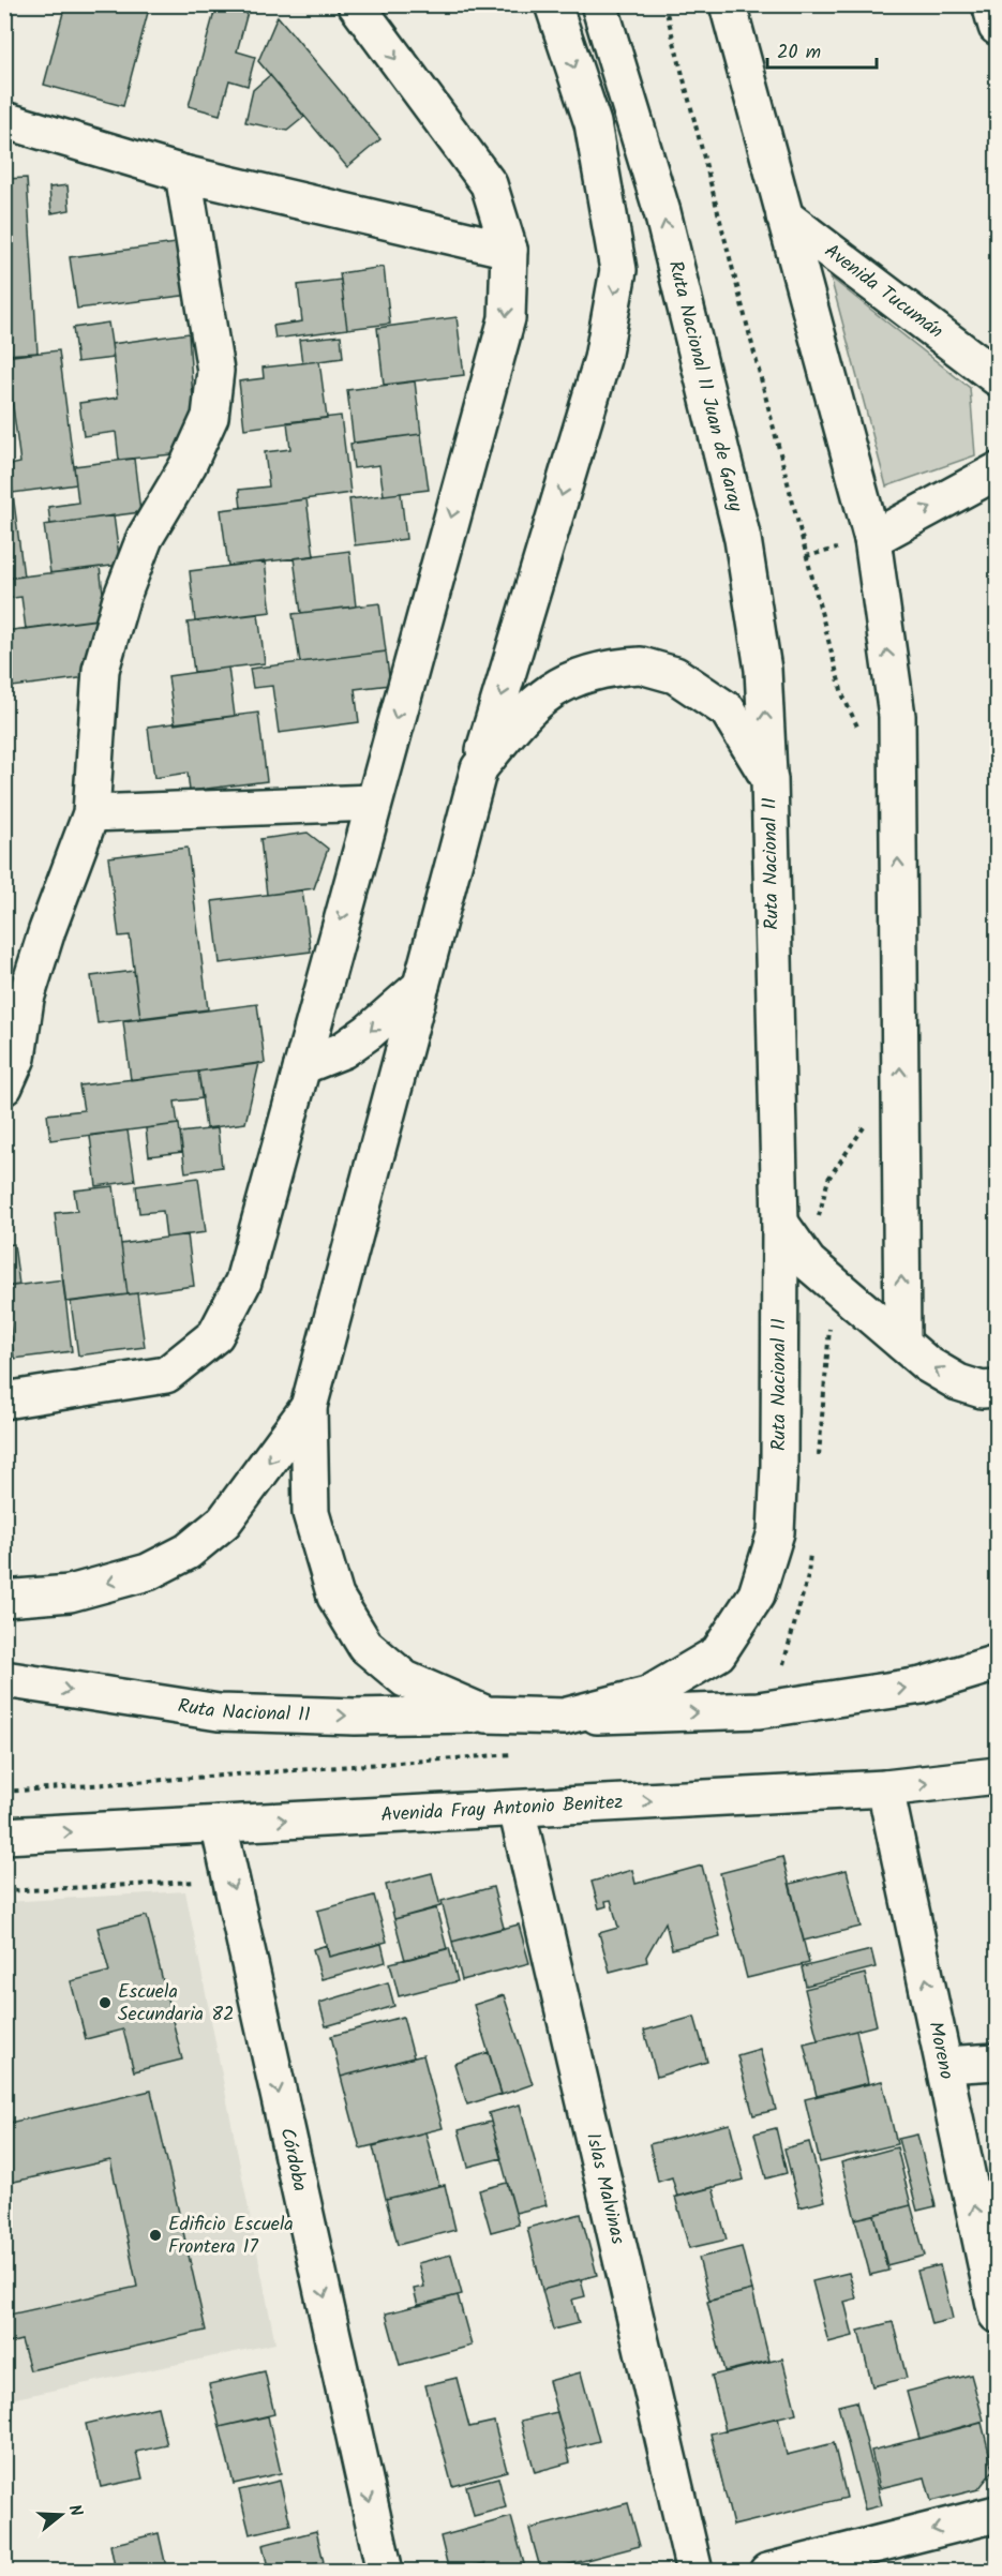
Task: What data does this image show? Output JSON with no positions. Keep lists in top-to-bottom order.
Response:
{
  "streets": {
    "main road": [
      "Avenida Tucumán",
      "Ruta Nacional 11 Juan de Garay",
      "Ruta Nacional 11",
      "Avenida Fray Antonio Benitez",
      "Moreno",
      "Córdoba",
      "Islas Malvinas"
    ]
  },
  "crossings": [
    ["Ruta Nacional 11 Juan de Garay", "Ruta Nacional 11"],
    ["Avenida Fray Antonio Benitez", "Moreno"],
    ["Avenida Fray Antonio Benitez", "Córdoba"],
    ["Avenida Fray Antonio Benitez", "Islas Malvinas"]
  ],
  "one_way": ["Moreno", "Córdoba"],
  "places": ["Escuela Secundaria 82", "Edificio Escuela Frontera 17"],
  "scale_bar": "20 m",
  "north": "right"
}
